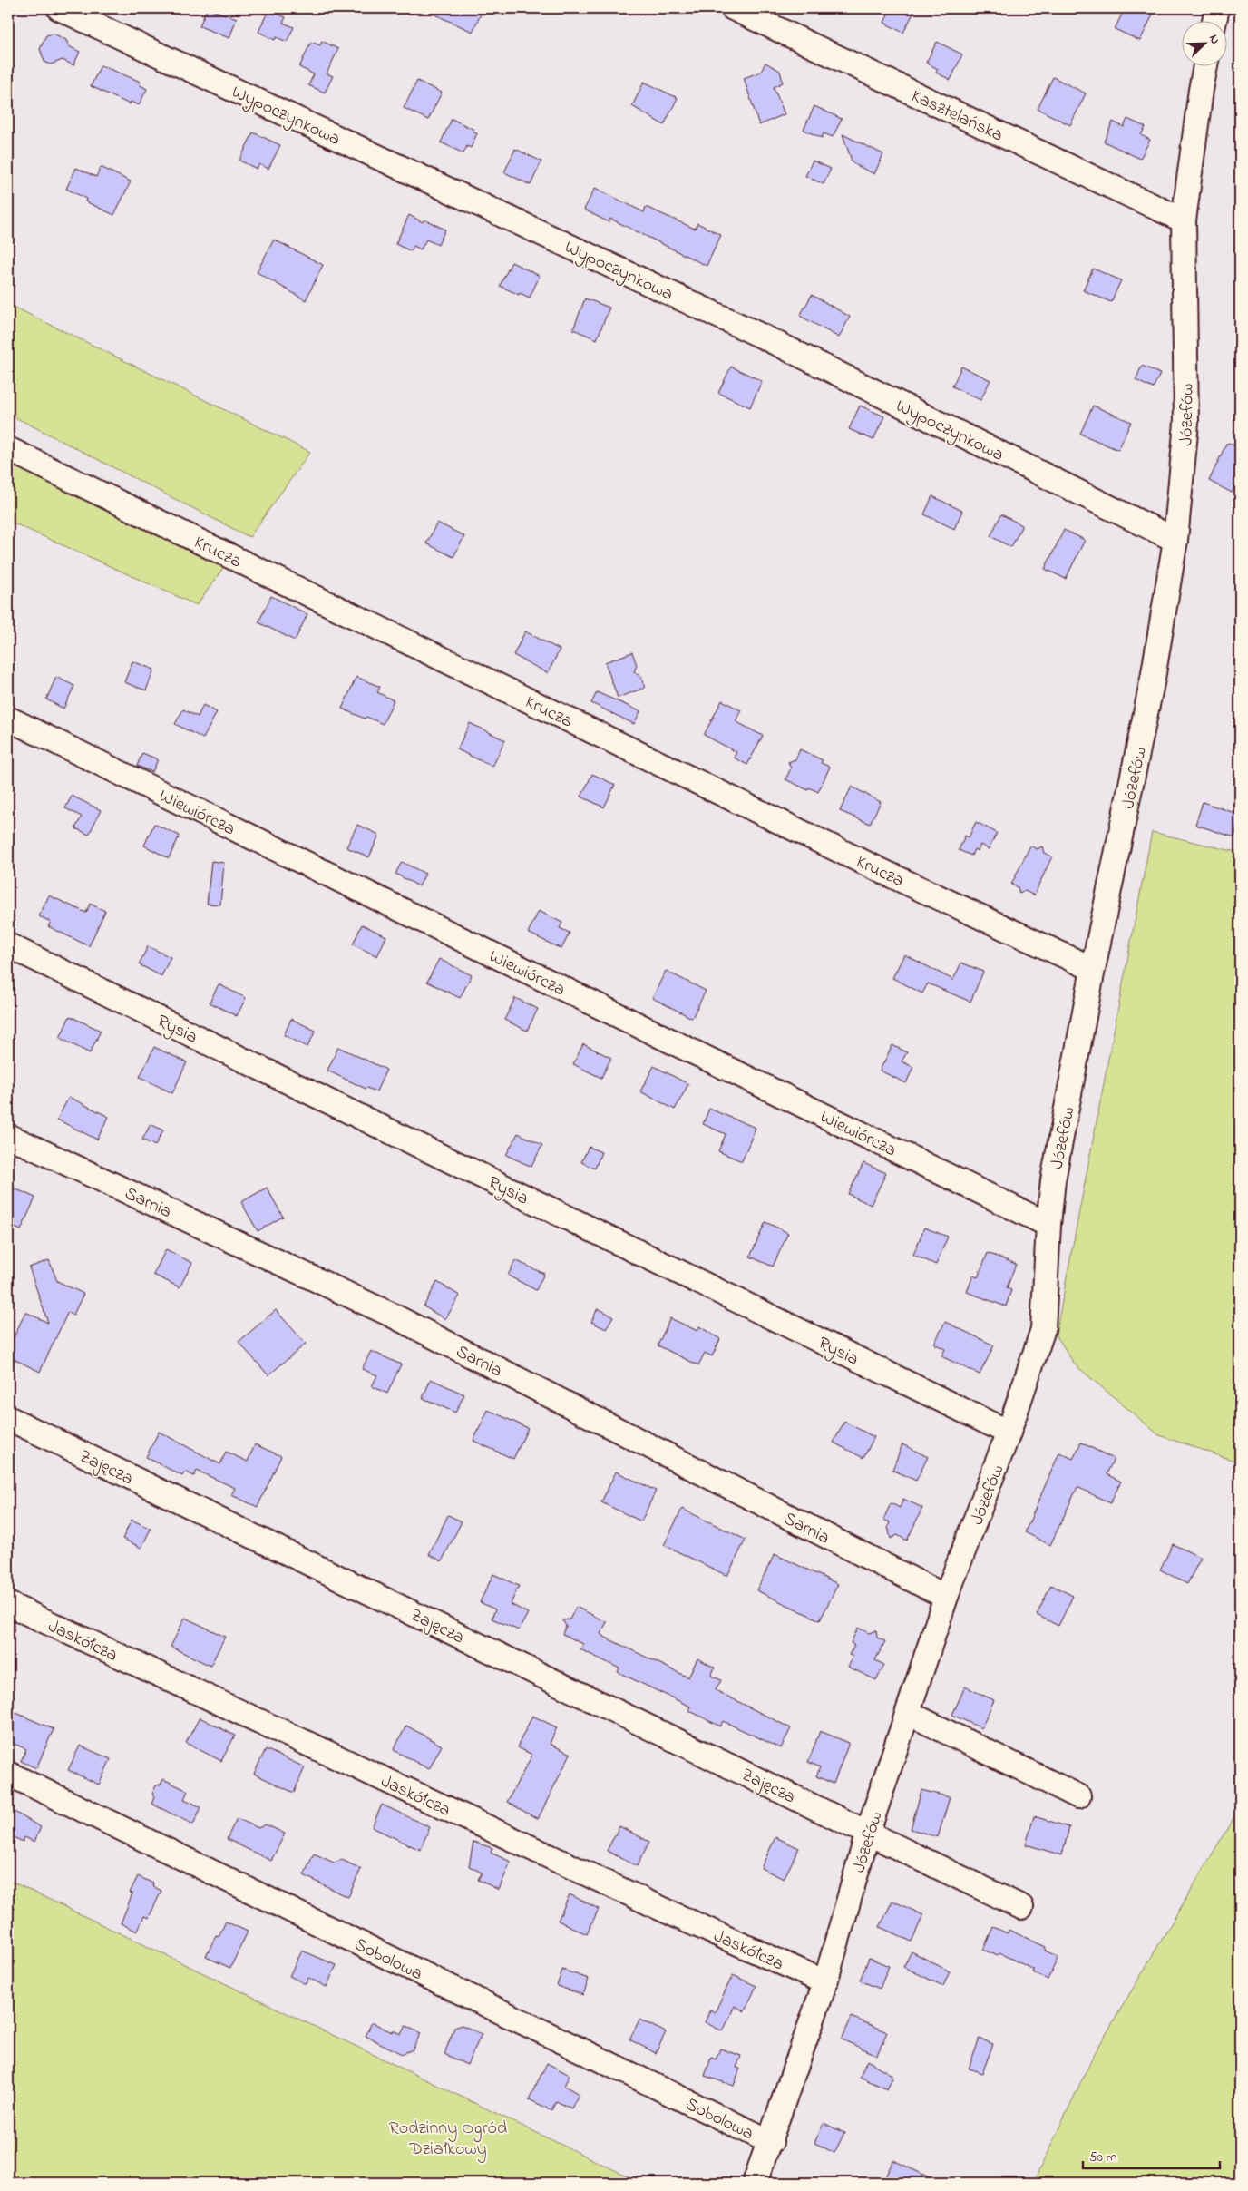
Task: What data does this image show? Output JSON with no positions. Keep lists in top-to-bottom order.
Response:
{
  "streets": {
    "street": [
      "Wypoczynkowa",
      "Kasztelańska",
      "Józefów",
      "Krucza",
      "Wiewiórcza",
      "Rysia",
      "Sarnia",
      "Zajęcza",
      "Jaskółcza",
      "Sobolowa"
    ]
  },
  "crossings": [
    ["Wypoczynkowa", "Józefów"],
    ["Kasztelańska", "Józefów"],
    ["Józefów", "Krucza"],
    ["Józefów", "Wiewiórcza"],
    ["Józefów", "Rysia"],
    ["Józefów", "Sarnia"],
    ["Józefów", "Zajęcza"],
    ["Józefów", "Jaskółcza"],
    ["Józefów", "Sobolowa"]
  ],
  "parks": ["Rodzinny Ogród Działkowy"],
  "scale_bar": "50 m",
  "north": "top right"
}
